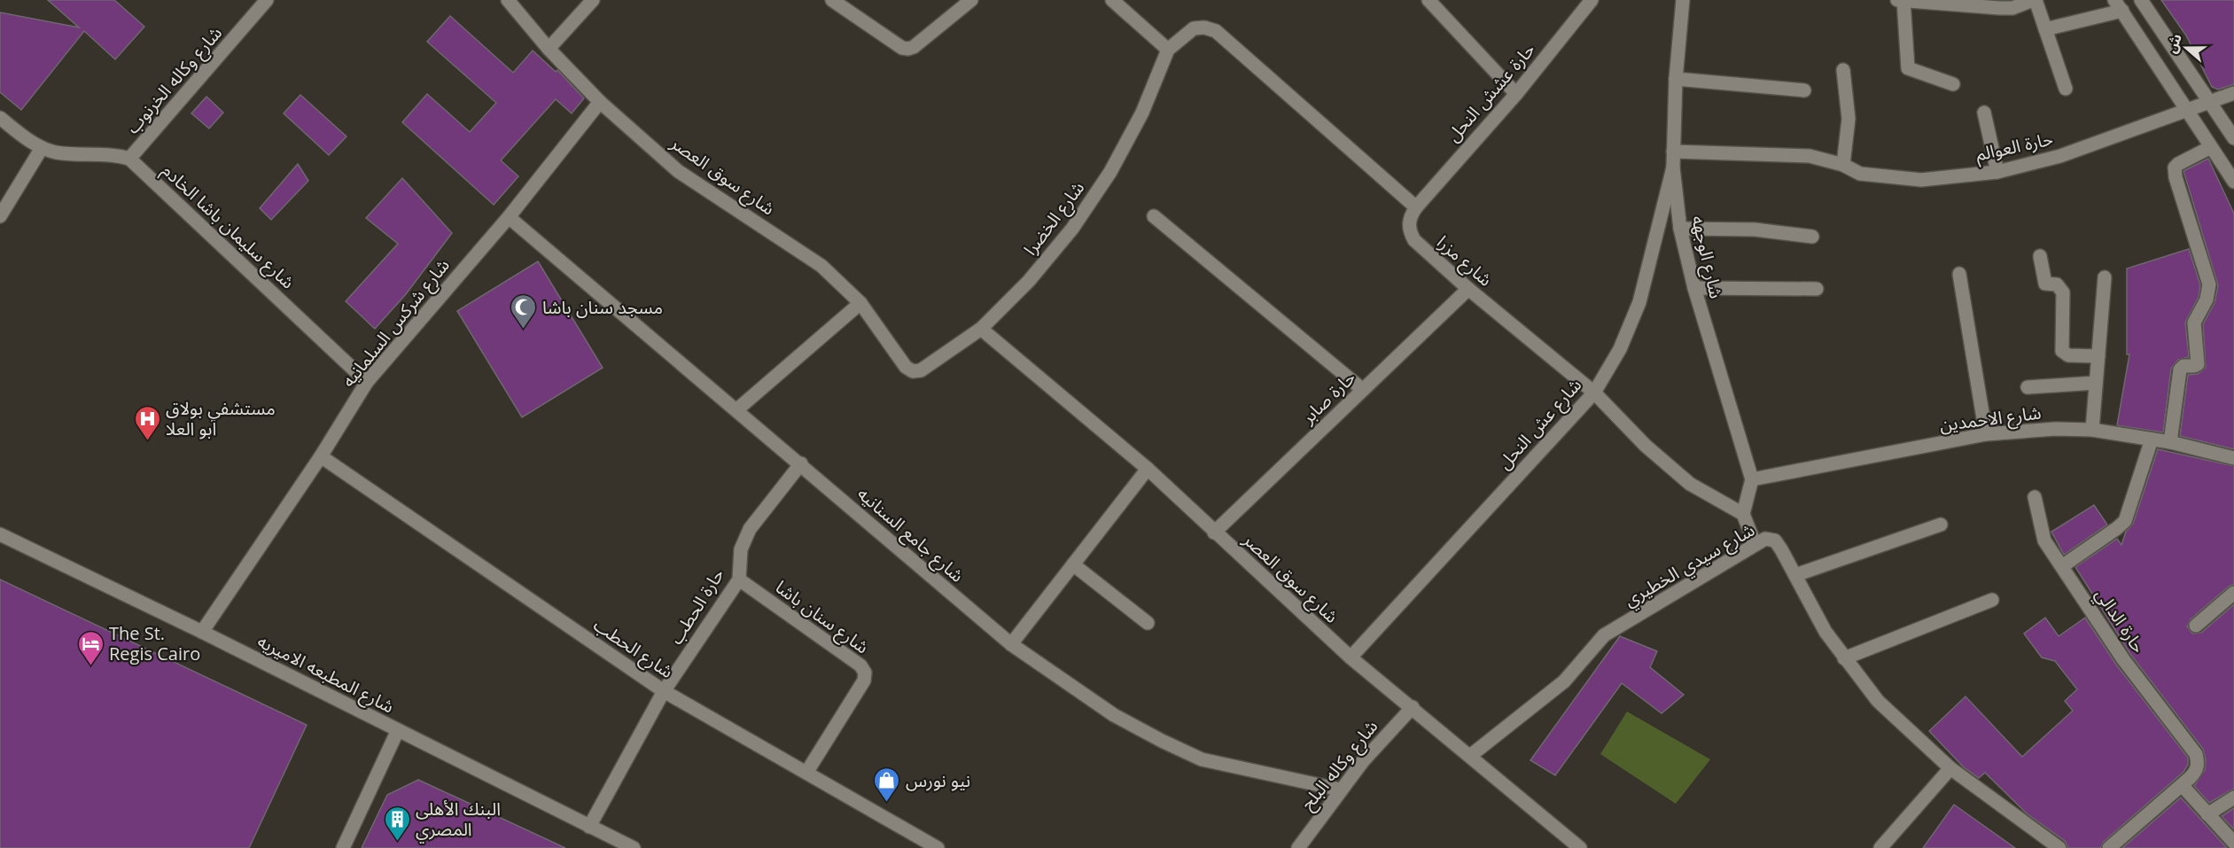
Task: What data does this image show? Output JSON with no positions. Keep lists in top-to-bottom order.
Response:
{
  "streets": {
    "street": [
      "شارع وكاله الخرنوب",
      "حارة عشش النحل",
      "حارة العوالم",
      "شارع سوق العصر",
      "شارع الخضرا",
      "شارع سليمان باشا الخادم",
      "شارع الوجهه",
      "شارع مزرا",
      "شارع شركس السلمانيه",
      "حارة صابر",
      "شارع الاحمدين",
      "شارع عش النحل",
      "شارع جامع السنانيه",
      "شارع سيدي الخطيري",
      "حارة الحطب",
      "شارع سنان باشا",
      "حارة الدالي",
      "شارع الحطب",
      "شارع المطبعه الاميريه",
      "شارع وكاله البلح"
    ]
  },
  "crossings": [
    ["شارع وكاله الخرنوب", "شارع سليمان باشا الخادم"],
    ["حارة عشش النحل", "شارع مزرا"],
    ["حارة العوالم", "شارع الوجهه"],
    ["شارع سوق العصر", "شارع الخضرا"],
    ["شارع سوق العصر", "شارع شركس السلمانيه"],
    ["شارع سوق العصر", "حارة صابر"],
    ["شارع سوق العصر", "شارع عش النحل"],
    ["شارع سوق العصر", "شارع سيدي الخطيري"],
    ["شارع سوق العصر", "شارع وكاله البلح"],
    ["شارع سليمان باشا الخادم", "شارع شركس السلمانيه"],
    ["شارع الوجهه", "شارع الاحمدين"],
    ["شارع الوجهه", "شارع عش النحل"],
    ["شارع مزرا", "حارة صابر"],
    ["شارع مزرا", "شارع عش النحل"],
    ["شارع شركس السلمانيه", "شارع جامع السنانيه"],
    ["شارع شركس السلمانيه", "شارع الحطب"],
    ["شارع شركس السلمانيه", "شارع المطبعه الاميريه"],
    ["شارع جامع السنانيه", "حارة الحطب"],
    ["شارع جامع السنانيه", "شارع وكاله البلح"],
    ["حارة الحطب", "شارع سنان باشا"],
    ["حارة الحطب", "شارع الحطب"],
    ["حارة الحطب", "شارع المطبعه الاميريه"],
    ["شارع سنان باشا", "شارع الحطب"]
  ],
  "places": {
    "mosque": ["مسجد سنان باشا"],
    "hospital": ["مستشفي بولاق ابو العلا"],
    "hotel": ["The St. Regis Cairo"],
    "shop": ["نيو نورس"],
    "building": ["البنك الأهلى المصري"]
  },
  "north": "left"
}
